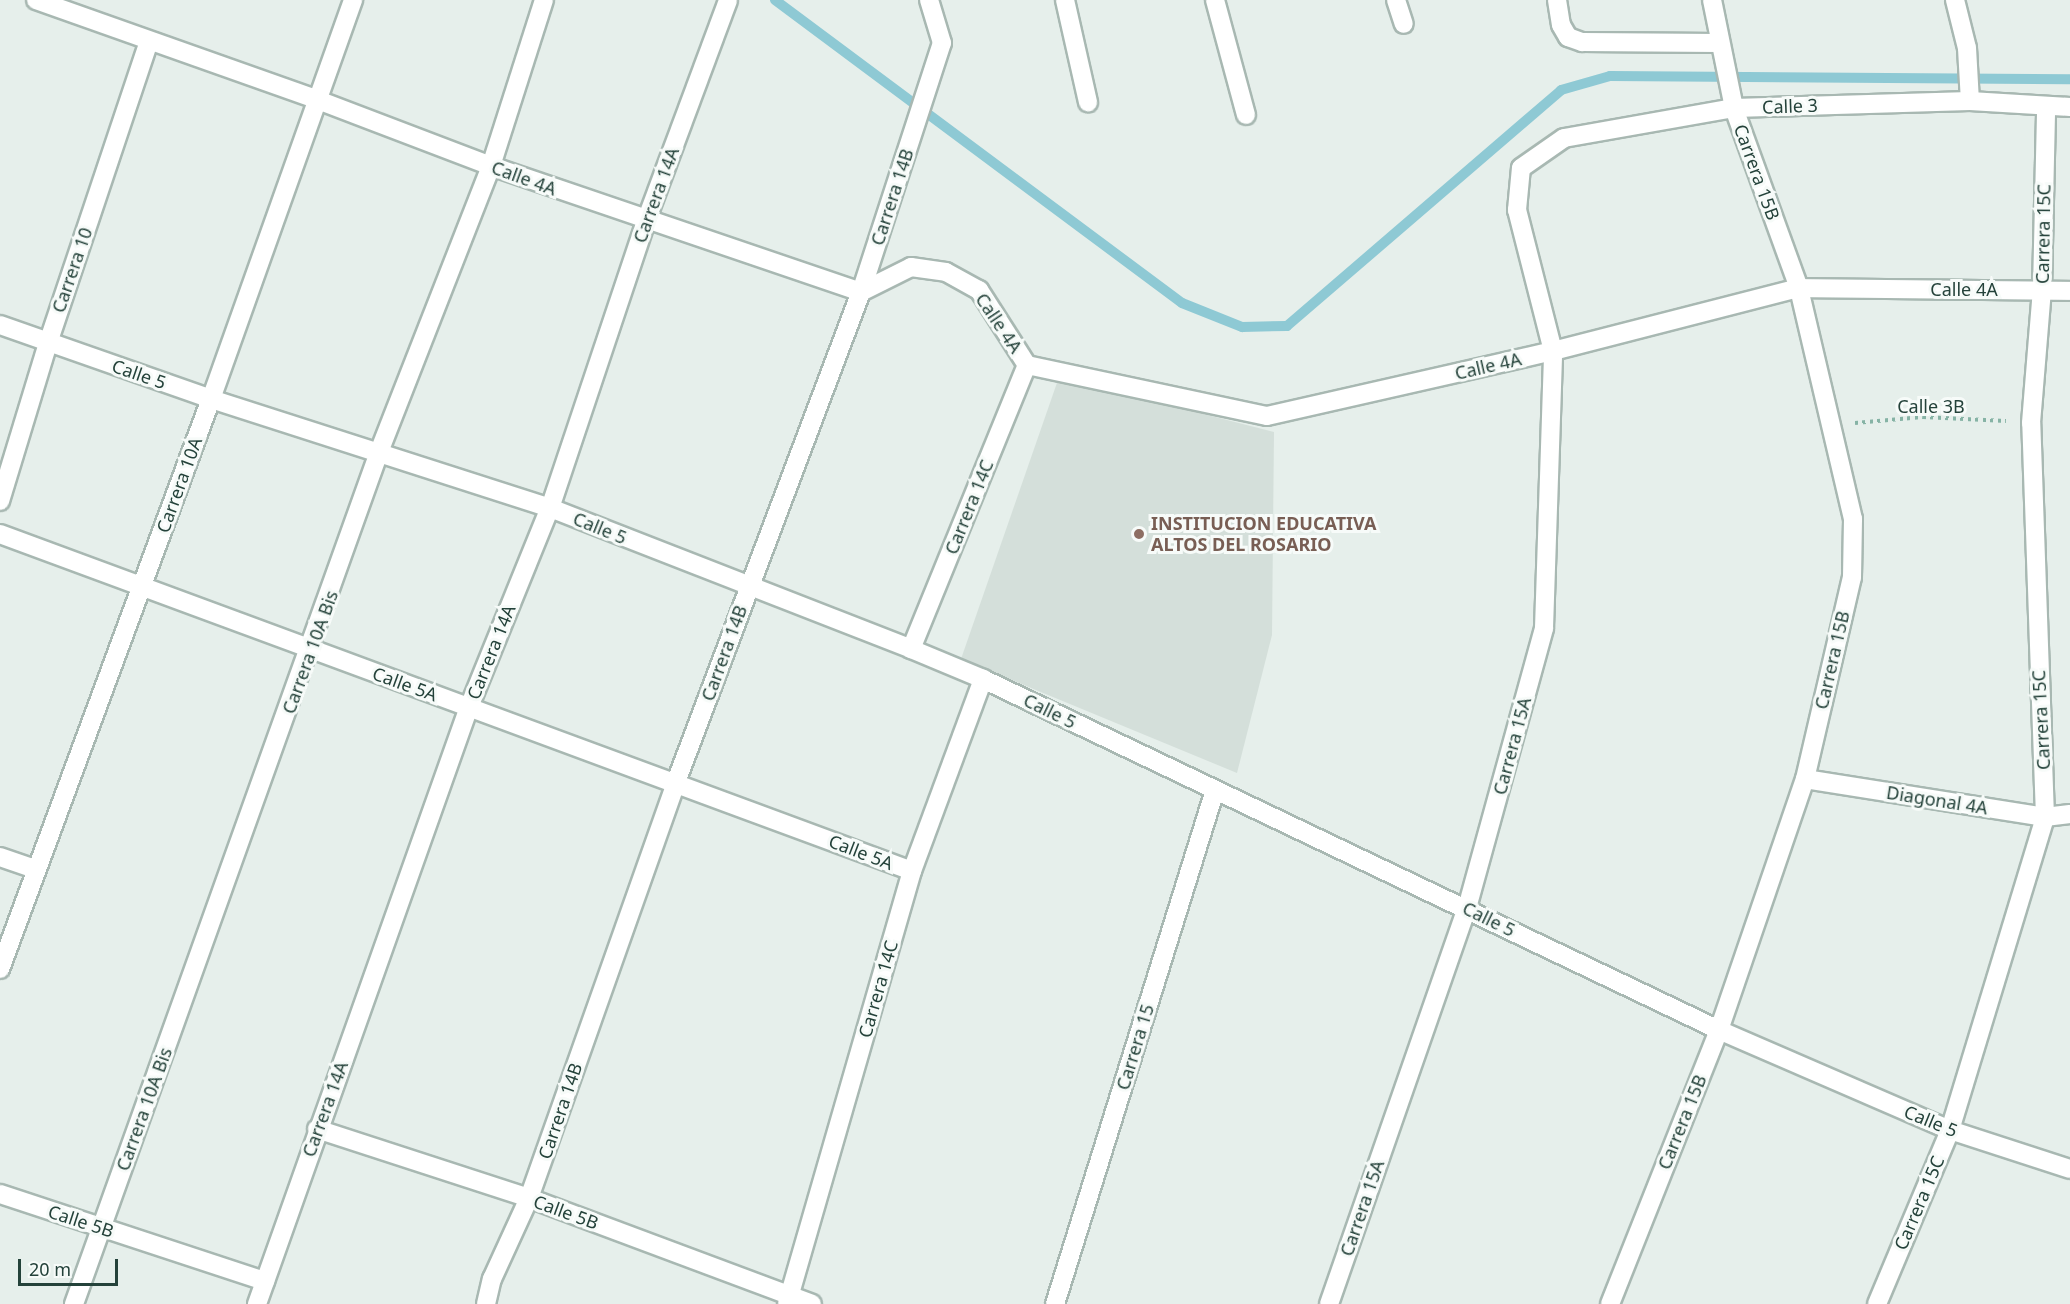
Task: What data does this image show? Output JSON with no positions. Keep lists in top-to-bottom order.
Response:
{
  "streets": {
    "street": [
      "Calle 3",
      "Carrera 15B",
      "Calle 4A",
      "Carrera 14A",
      "Carrera 14B",
      "Carrera 15C",
      "Carrera 10",
      "Calle 5",
      "Carrera 10A",
      "Carrera 14C",
      "Carrera 10A Bis",
      "Calle 5A",
      "Carrera 15A",
      "Diagonal 4A",
      "Carrera 15",
      "Calle 5B"
    ],
    "path": ["Calle 3B"]
  },
  "crossings": [
    ["Calle 3", "Carrera 15B"],
    ["Calle 3", "Carrera 15C"],
    ["Calle 3", "Carrera 15A"],
    ["Carrera 15B", "Calle 4A"],
    ["Carrera 15B", "Calle 5"],
    ["Carrera 15B", "Calle 3B"],
    ["Carrera 15B", "Diagonal 4A"],
    ["Calle 4A", "Carrera 14A"],
    ["Calle 4A", "Carrera 14B"],
    ["Calle 4A", "Carrera 15C"],
    ["Calle 4A", "Carrera 10"],
    ["Calle 4A", "Carrera 10A"],
    ["Calle 4A", "Carrera 14C"],
    ["Calle 4A", "Carrera 10A Bis"],
    ["Calle 4A", "Carrera 15A"],
    ["Carrera 14A", "Calle 5"],
    ["Carrera 14A", "Calle 5A"],
    ["Carrera 14A", "Calle 5B"],
    ["Carrera 14B", "Calle 5"],
    ["Carrera 14B", "Calle 5A"],
    ["Carrera 14B", "Calle 5B"],
    ["Carrera 15C", "Calle 5"],
    ["Carrera 15C", "Calle 3B"],
    ["Carrera 15C", "Diagonal 4A"],
    ["Carrera 10", "Calle 5"],
    ["Calle 5", "Carrera 10A"],
    ["Calle 5", "Carrera 14C"],
    ["Calle 5", "Carrera 10A Bis"],
    ["Calle 5", "Carrera 15A"],
    ["Calle 5", "Carrera 15"],
    ["Carrera 10A", "Calle 5A"],
    ["Carrera 14C", "Calle 5A"],
    ["Carrera 14C", "Calle 5B"],
    ["Carrera 10A Bis", "Calle 5A"],
    ["Carrera 10A Bis", "Calle 5B"]
  ],
  "places": ["INSTITUCION EDUCATIVA ALTOS DEL ROSARIO"],
  "scale_bar": "20 m"
}
